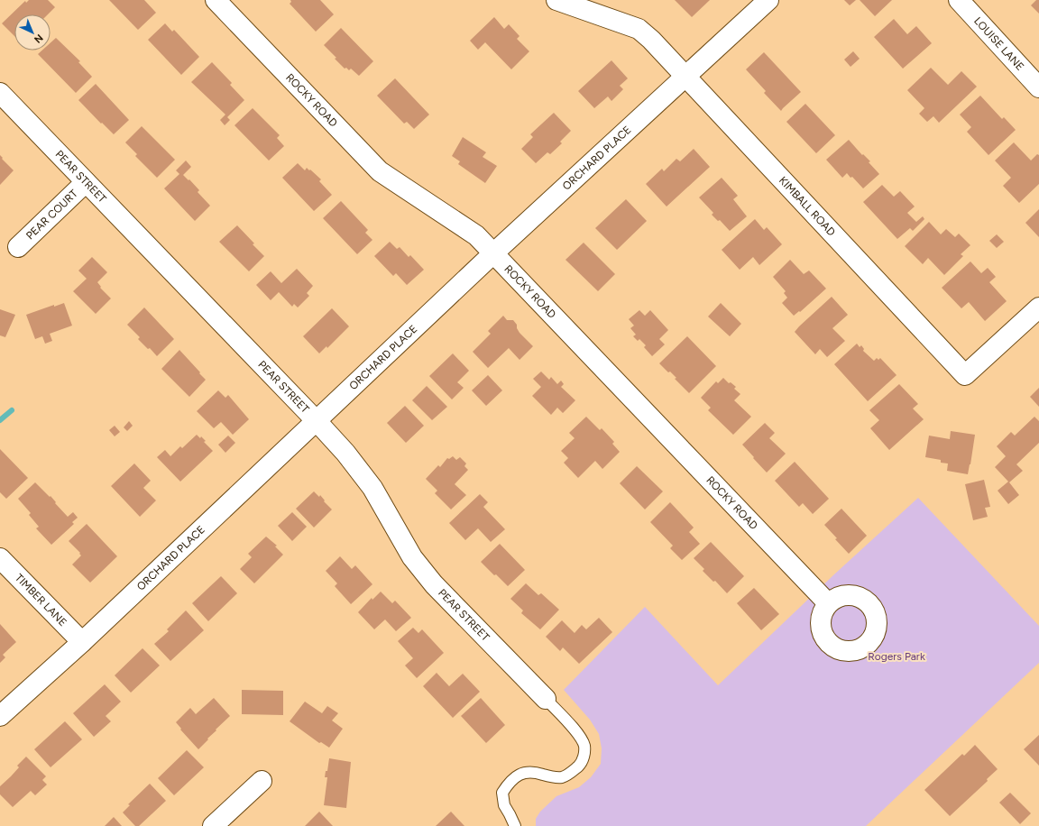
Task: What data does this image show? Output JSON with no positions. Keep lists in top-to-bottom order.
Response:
{
  "streets": {
    "street": [
      "LOUISE LANE",
      "ROCKY ROAD",
      "ORCHARD PLACE",
      "PEAR STREET",
      "KIMBALL ROAD",
      "PEAR COURT",
      "TIMBER LANE"
    ]
  },
  "crossings": [
    ["ROCKY ROAD", "ORCHARD PLACE"],
    ["ORCHARD PLACE", "PEAR STREET"],
    ["ORCHARD PLACE", "KIMBALL ROAD"],
    ["ORCHARD PLACE", "TIMBER LANE"],
    ["PEAR STREET", "PEAR COURT"]
  ],
  "parks": ["Rogers Park"],
  "north": "bottom right"
}
